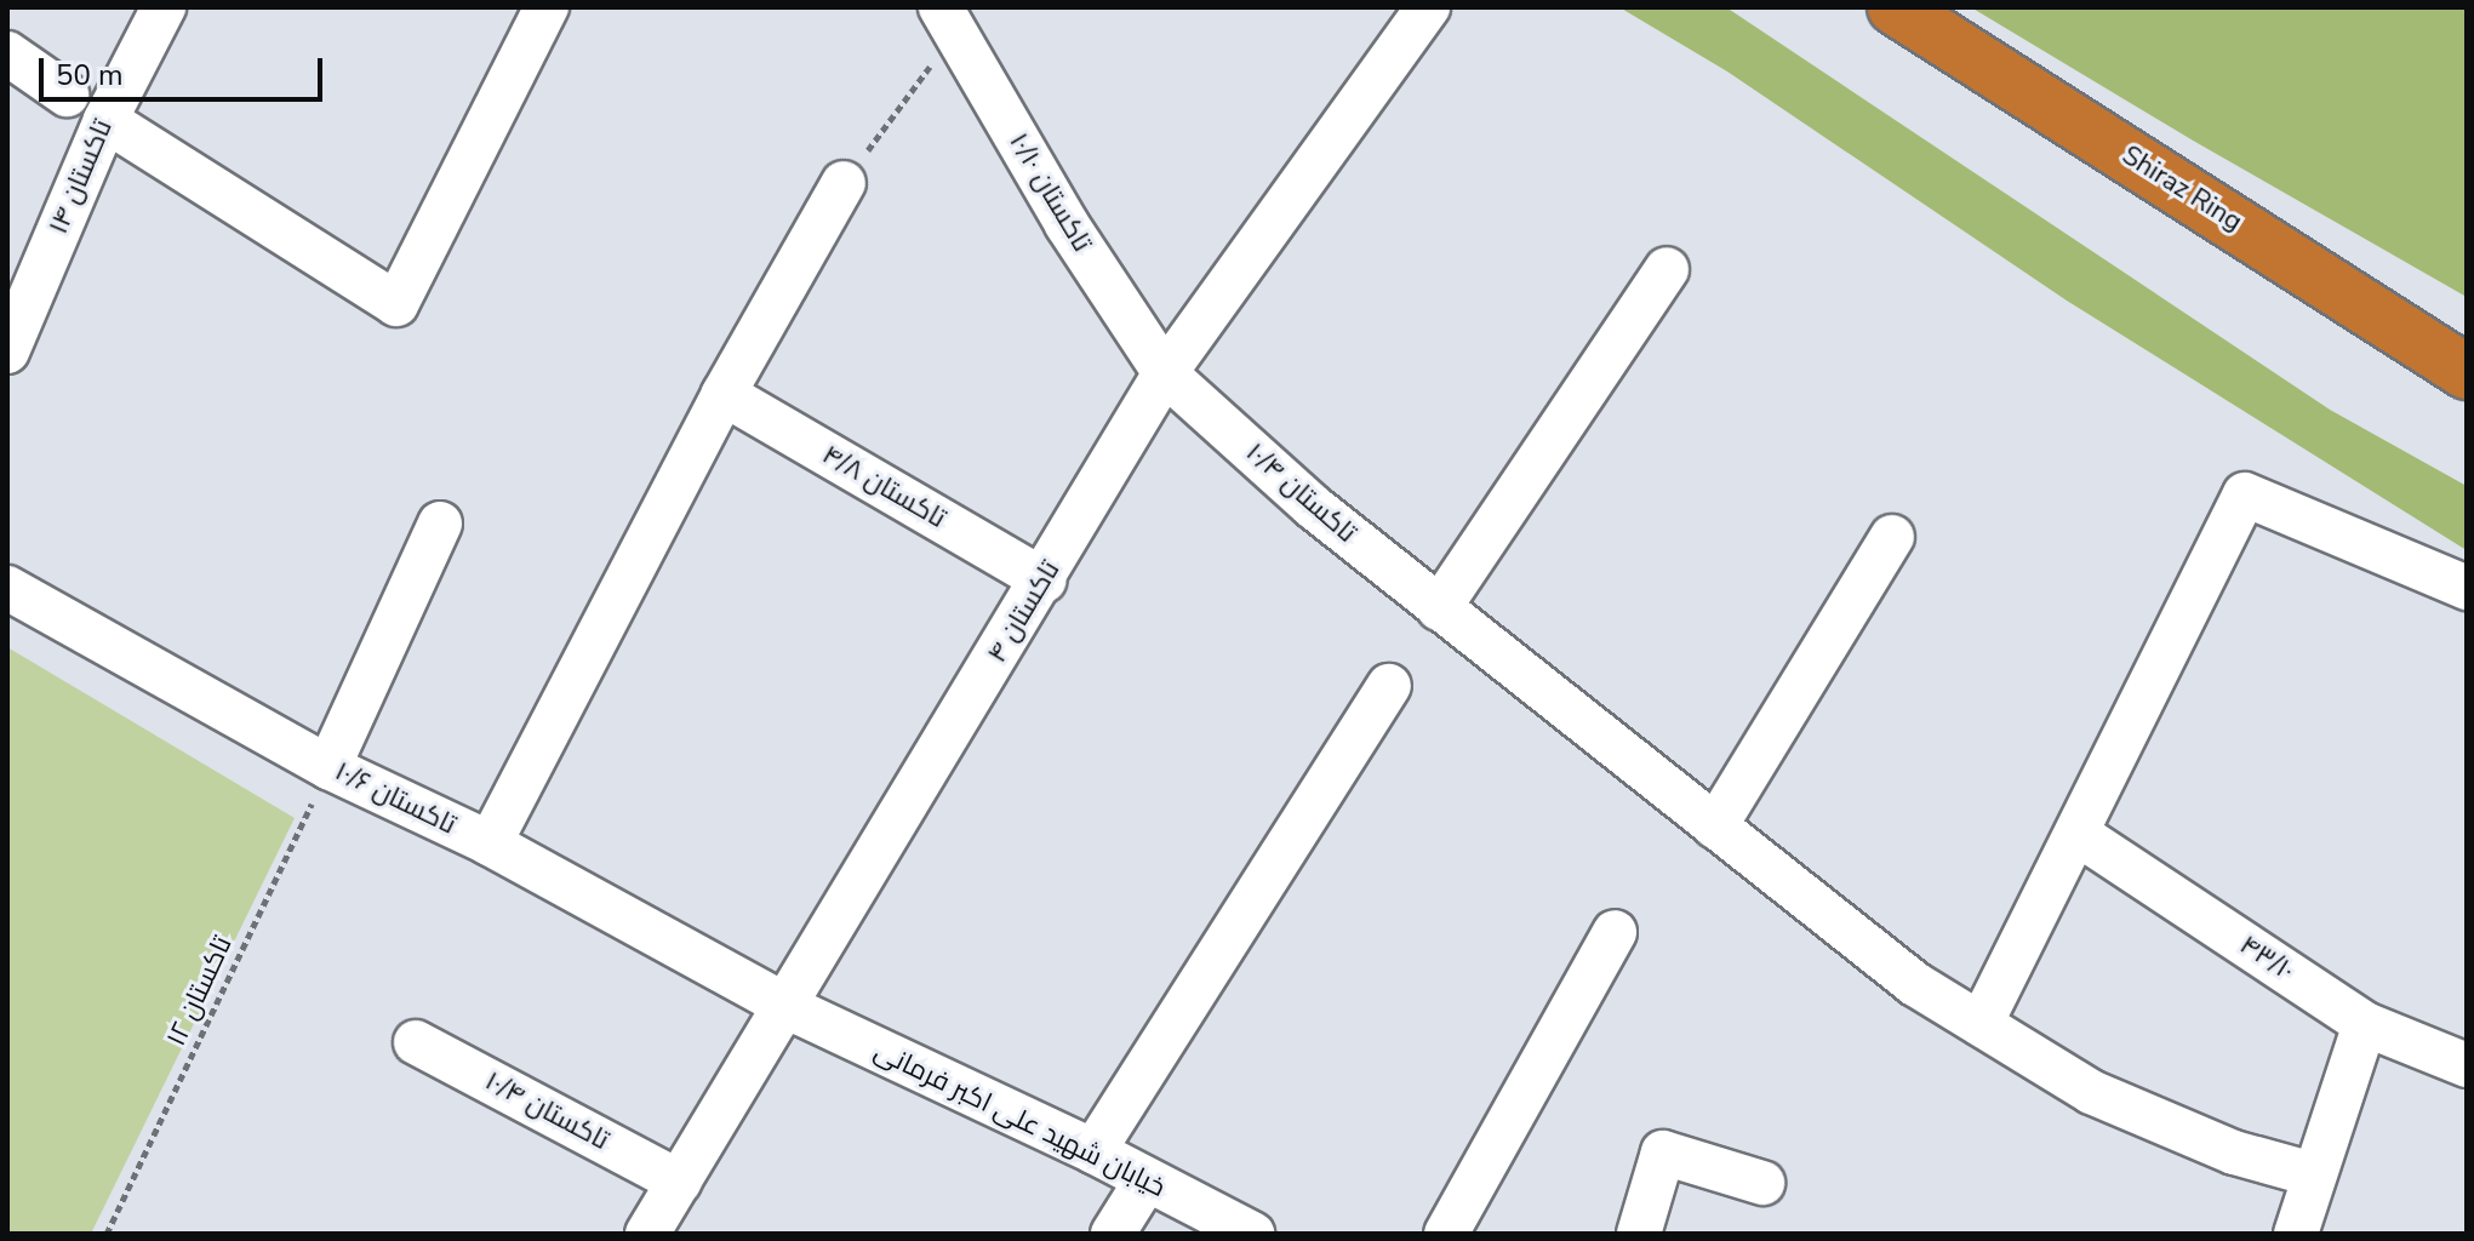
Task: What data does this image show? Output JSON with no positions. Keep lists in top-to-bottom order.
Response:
{
  "streets": {
    "highway": ["Shiraz Ring"],
    "street": [
      "تاکستان ۱۴",
      "تاکستان ۱۰/۱۰",
      "تاکستان ۴/۸",
      "تاکستان ۱۰/۴",
      "تاکستان ۴",
      "تاکستان ۱۰/۶",
      "۴۳/۱۰",
      "خیابان شهید علی اکبر فرمانی"
    ],
    "path": ["تاکستان ۱۲"]
  },
  "crossings": [
    ["تاکستان ۱۰/۱۰", "تاکستان ۱۰/۴"],
    ["تاکستان ۱۰/۱۰", "تاکستان ۴"],
    ["تاکستان ۴/۸", "تاکستان ۴"],
    ["تاکستان ۱۰/۴", "تاکستان ۴"],
    ["تاکستان ۴", "تاکستان ۱۰/۶"],
    ["تاکستان ۴", "خیابان شهید علی اکبر فرمانی"],
    ["تاکستان ۱۰/۶", "تاکستان ۱۲"],
    ["تاکستان ۱۰/۶", "خیابان شهید علی اکبر فرمانی"]
  ],
  "scale_bar": "50 m"
}
